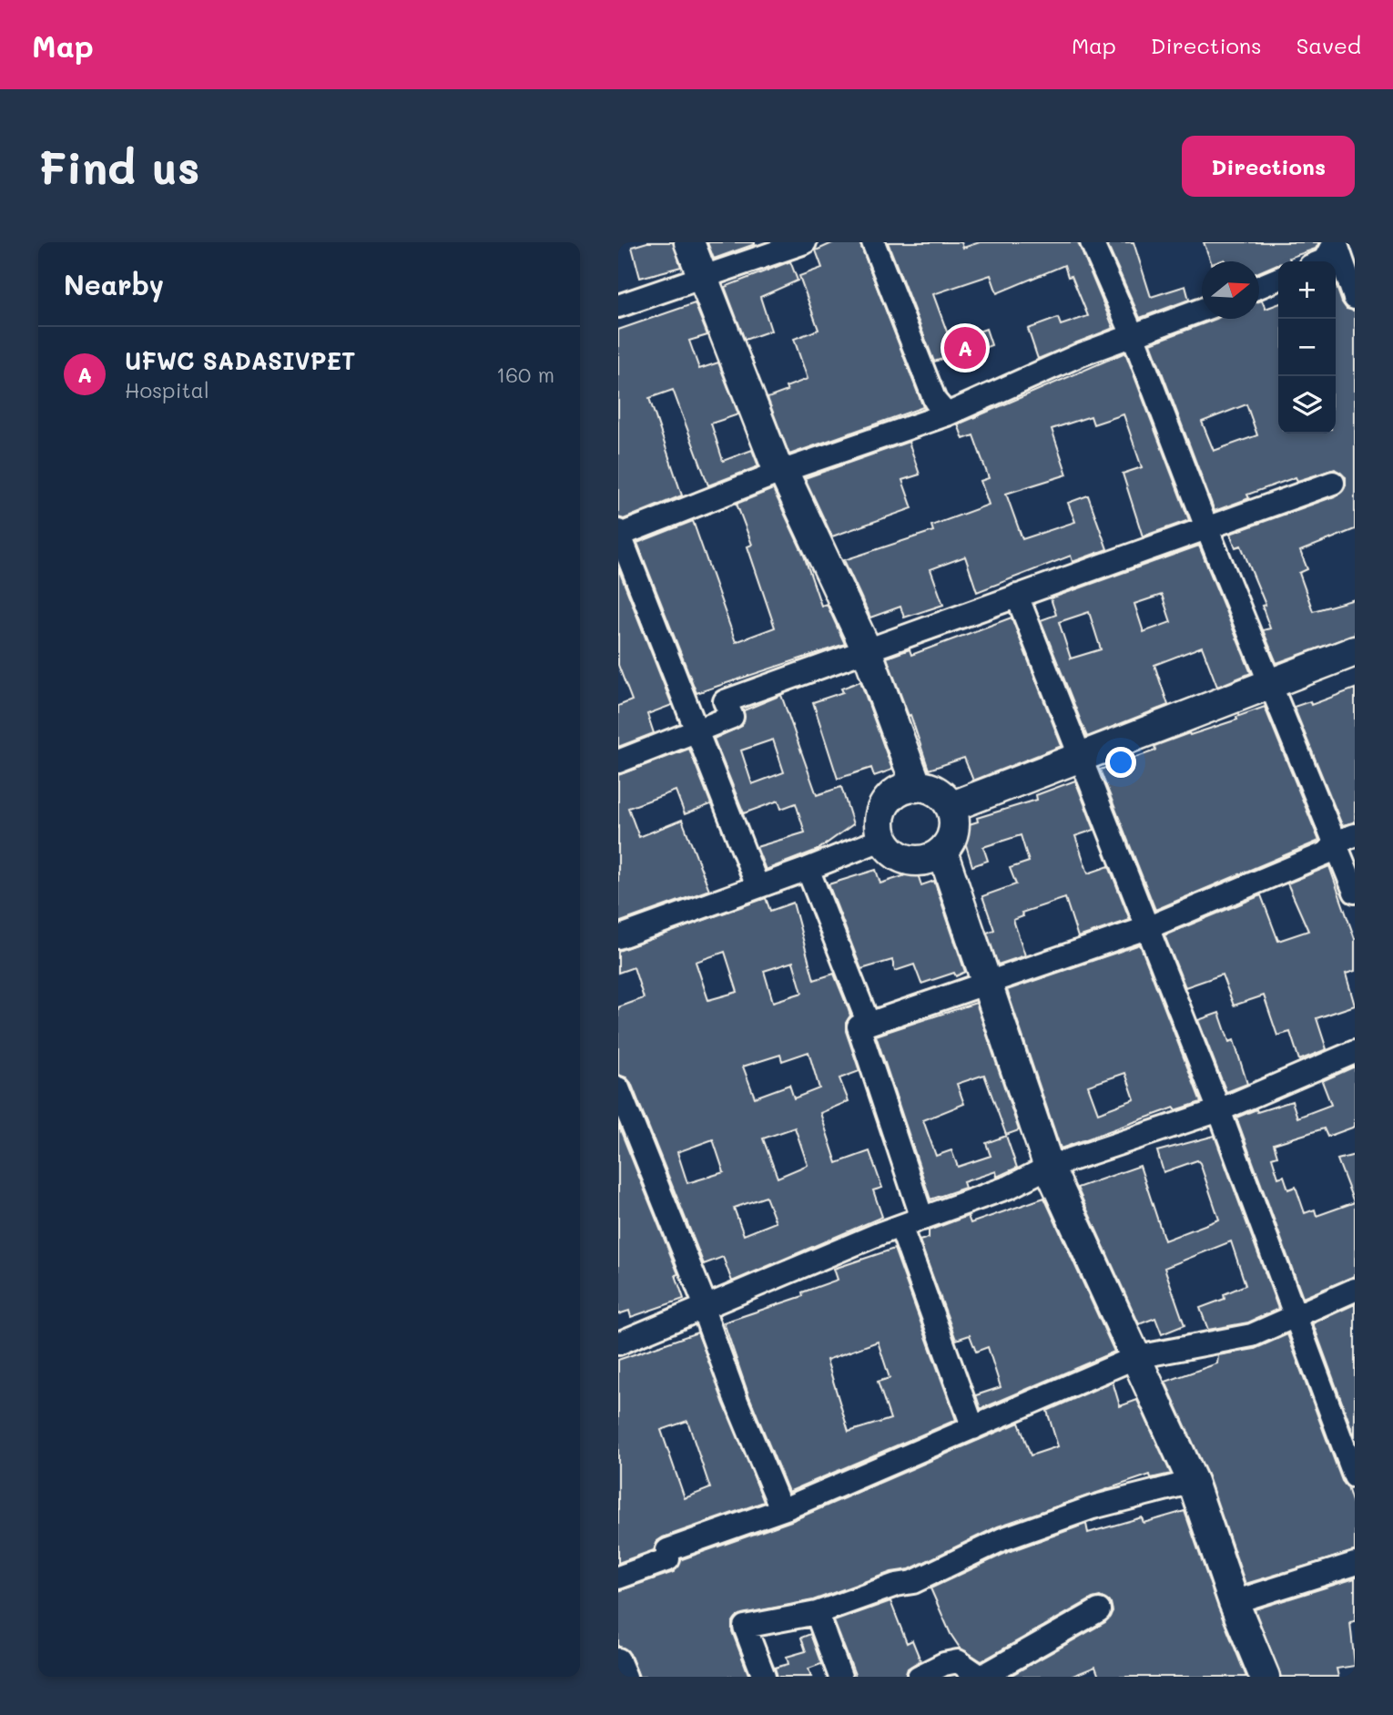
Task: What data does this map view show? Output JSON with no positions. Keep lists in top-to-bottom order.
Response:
{
  "north": "right",
  "page": {
    "header": "Map",
    "nav": ["Map", "Directions", "Saved"],
    "buttons": "Directions",
    "title": "Find us",
    "heading": "Nearby",
    "map_buttons": ["+", "−"],
    "pins": "A",
    "list": [
      {
        "mark": "A",
        "name": "UFWC SADASIVPET",
        "note": "Hospital",
        "value": "160 m"
      }
    ]
  }
}
